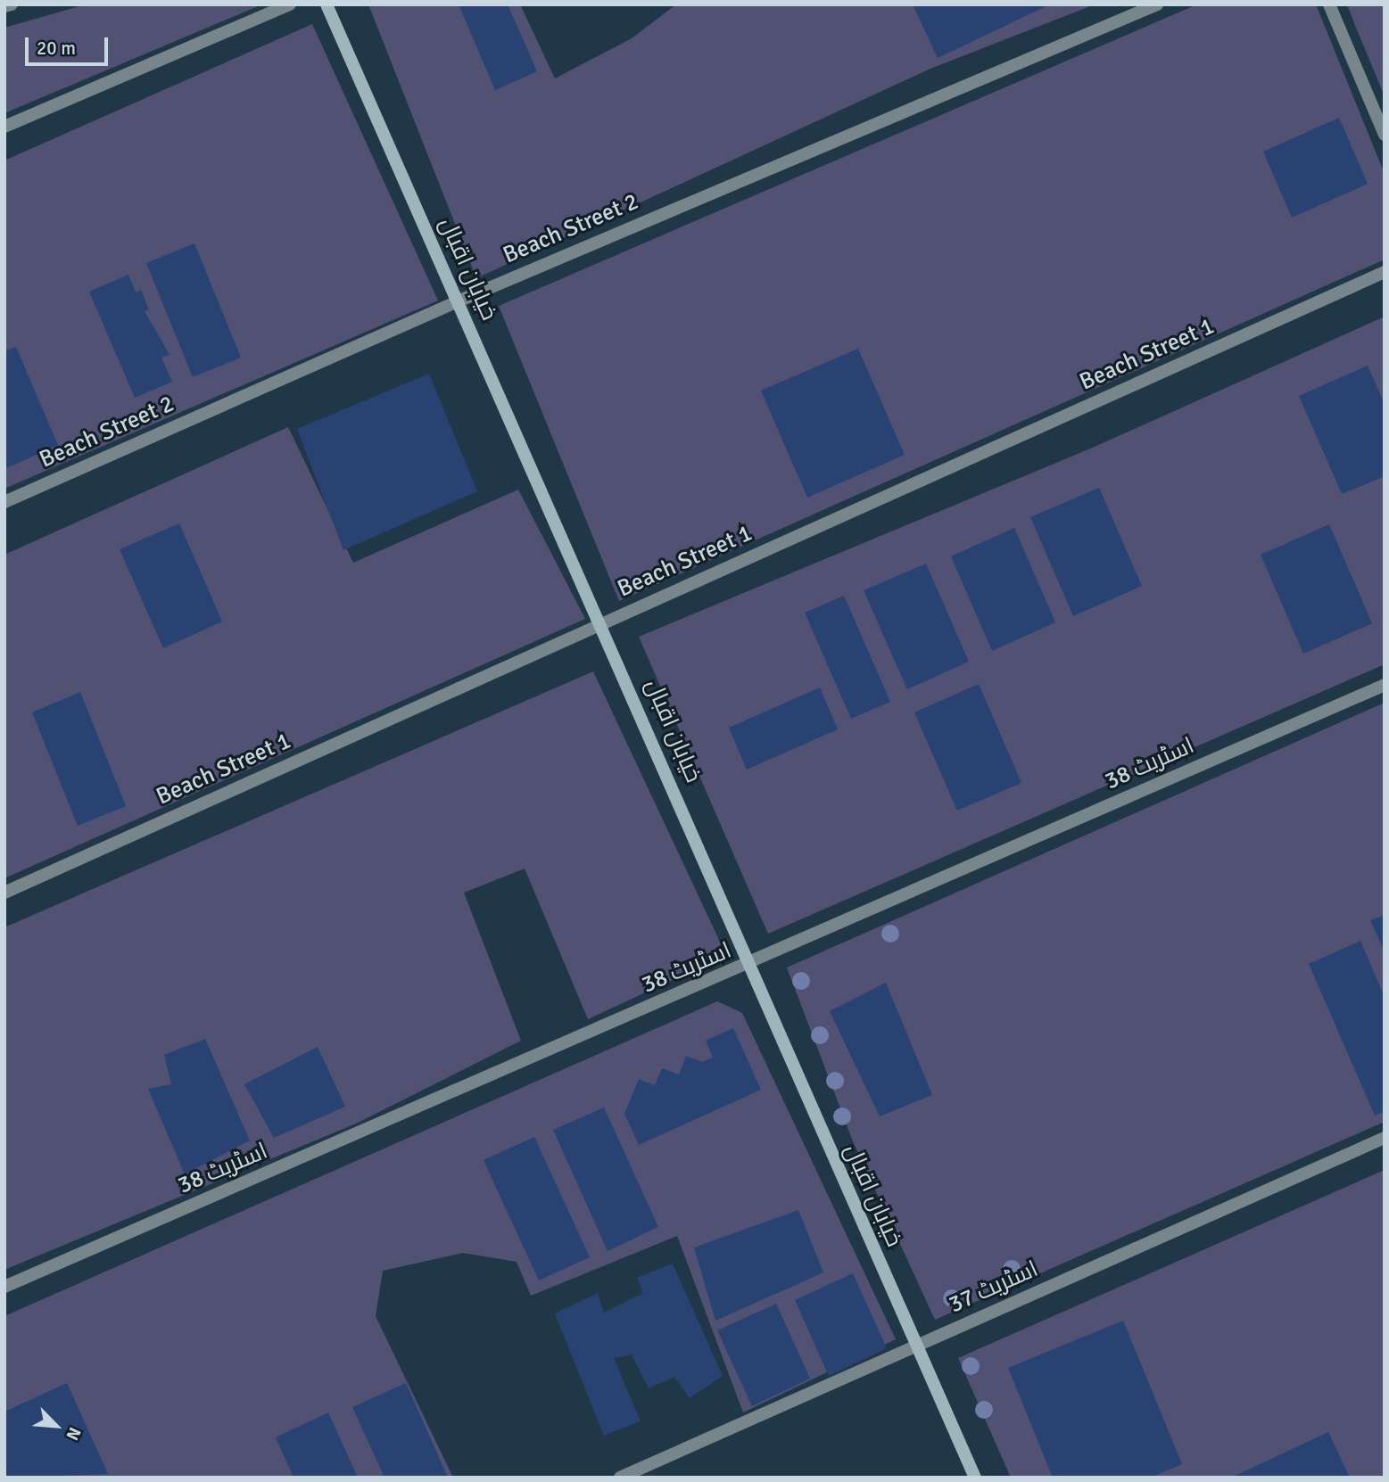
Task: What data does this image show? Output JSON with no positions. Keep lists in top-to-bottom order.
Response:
{
  "streets": {
    "street": [
      "Beach Street 2",
      "خیابان اقبال",
      "Beach Street 1",
      "اسٹریٹ 38",
      "اسٹریٹ 37"
    ]
  },
  "crossings": [
    ["Beach Street 2", "خیابان اقبال"],
    ["خیابان اقبال", "Beach Street 1"],
    ["خیابان اقبال", "اسٹریٹ 38"],
    ["خیابان اقبال", "اسٹریٹ 37"]
  ],
  "scale_bar": "20 m",
  "north": "bottom right"
}
